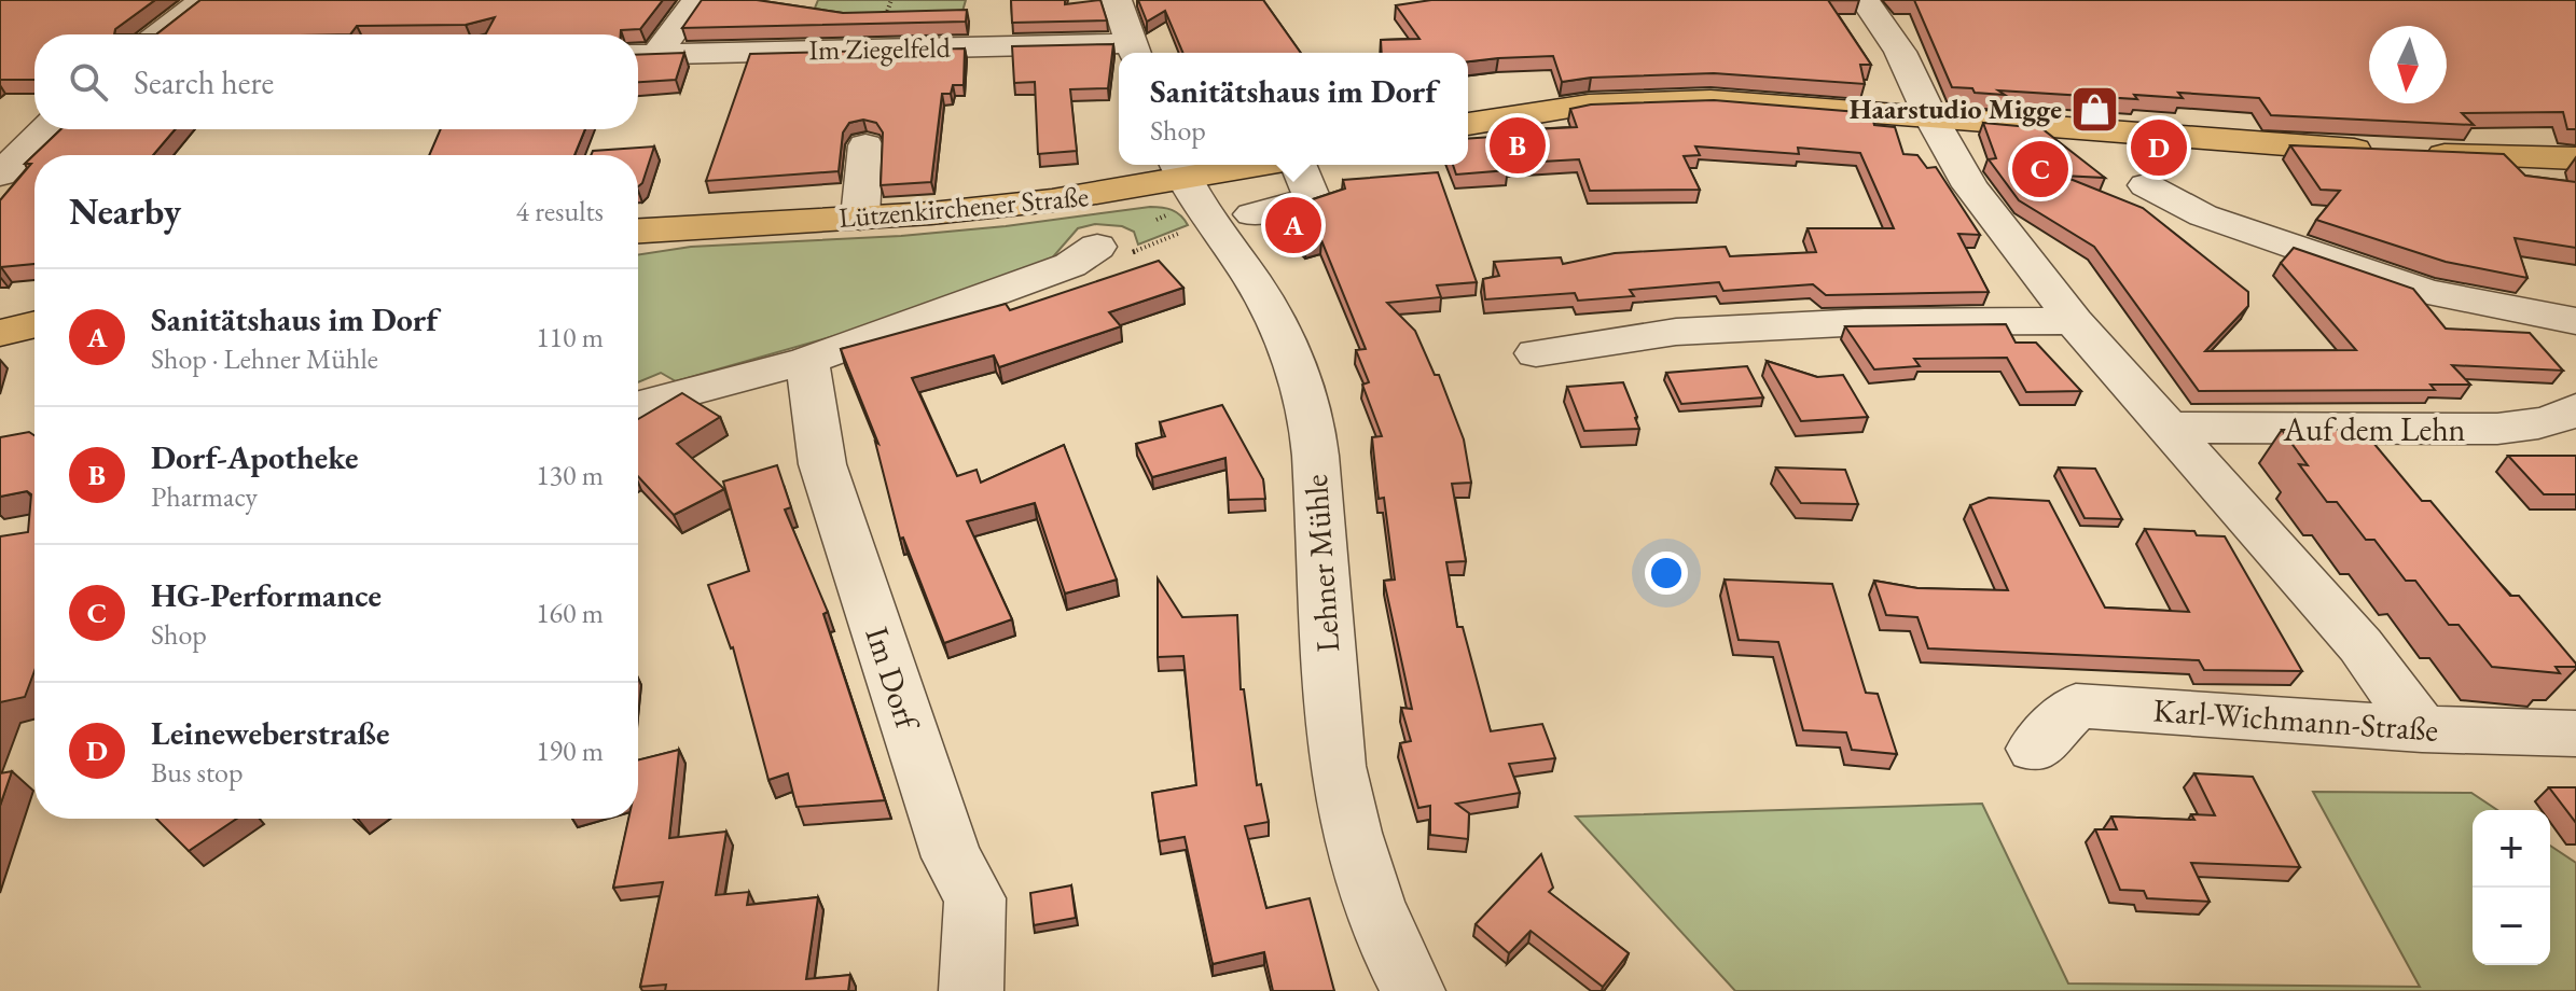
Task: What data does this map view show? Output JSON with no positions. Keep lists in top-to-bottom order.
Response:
{
  "streets": {
    "main road": ["Lützenkirchener Straße"],
    "street": [
      "Im Ziegelfeld",
      "Auf dem Lehn",
      "Lehner Mühle",
      "Im Dorf",
      "Karl-Wichmann-Straße"
    ]
  },
  "crossings": [
    ["Lützenkirchener Straße", "Lehner Mühle"]
  ],
  "places": {
    "shop": ["Haarstudio Migge"]
  },
  "north": "bottom",
  "page": {
    "search": "Search here",
    "popup": ["Sanitätshaus im Dorf", "Shop"],
    "pins": [
      "B",
      "D",
      "C",
      "A"
    ],
    "heading": ["Nearby", "4 results"],
    "list": [
      {
        "mark": "A",
        "name": "Sanitätshaus im Dorf",
        "note": "Shop · Lehner Mühle",
        "value": "110 m"
      },
      {
        "mark": "B",
        "name": "Dorf-Apotheke",
        "note": "Pharmacy",
        "value": "130 m"
      },
      {
        "mark": "C",
        "name": "HG-Performance",
        "note": "Shop",
        "value": "160 m"
      },
      {
        "mark": "D",
        "name": "Leineweberstraße",
        "note": "Bus stop",
        "value": "190 m"
      }
    ],
    "map_buttons": ["+", "−"]
  }
}
